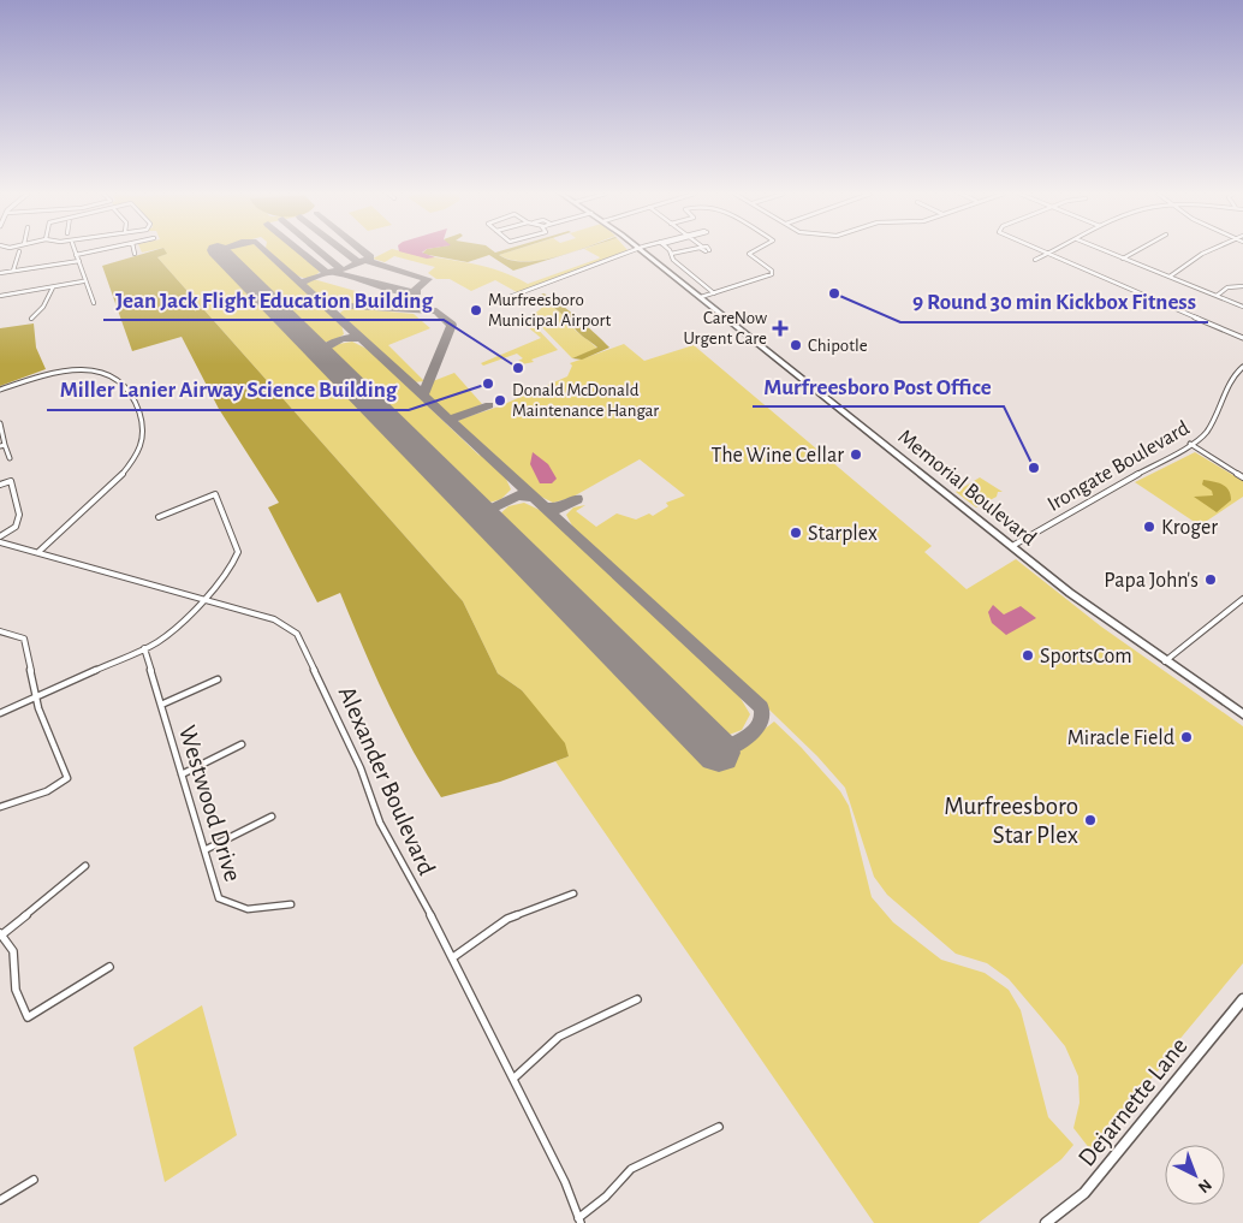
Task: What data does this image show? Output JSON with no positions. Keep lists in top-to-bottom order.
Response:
{
  "streets": {
    "main road": ["Memorial Boulevard", "Dejarnette Lane"],
    "street": ["Irongate Boulevard", "Alexander Boulevard", "Westwood Drive"]
  },
  "crossings": [
    ["Irongate Boulevard", "Memorial Boulevard"]
  ],
  "places": {
    "other": [
      "9 Round 30 min Kickbox Fitness",
      "Murfreesboro Municipal Airport",
      "Chipotle",
      "Jean Jack Flight Education Building",
      "Miller Lanier Airway Science Building",
      "Donald McDonald Maintenance Hangar",
      "The Wine Cellar",
      "Murfreesboro Post Office",
      "Kroger",
      "Starplex",
      "Papa John's",
      "SportsCom",
      "Miracle Field",
      "Murfreesboro Star Plex"
    ],
    "health": ["CareNow Urgent Care"]
  },
  "north": "bottom right"
}
